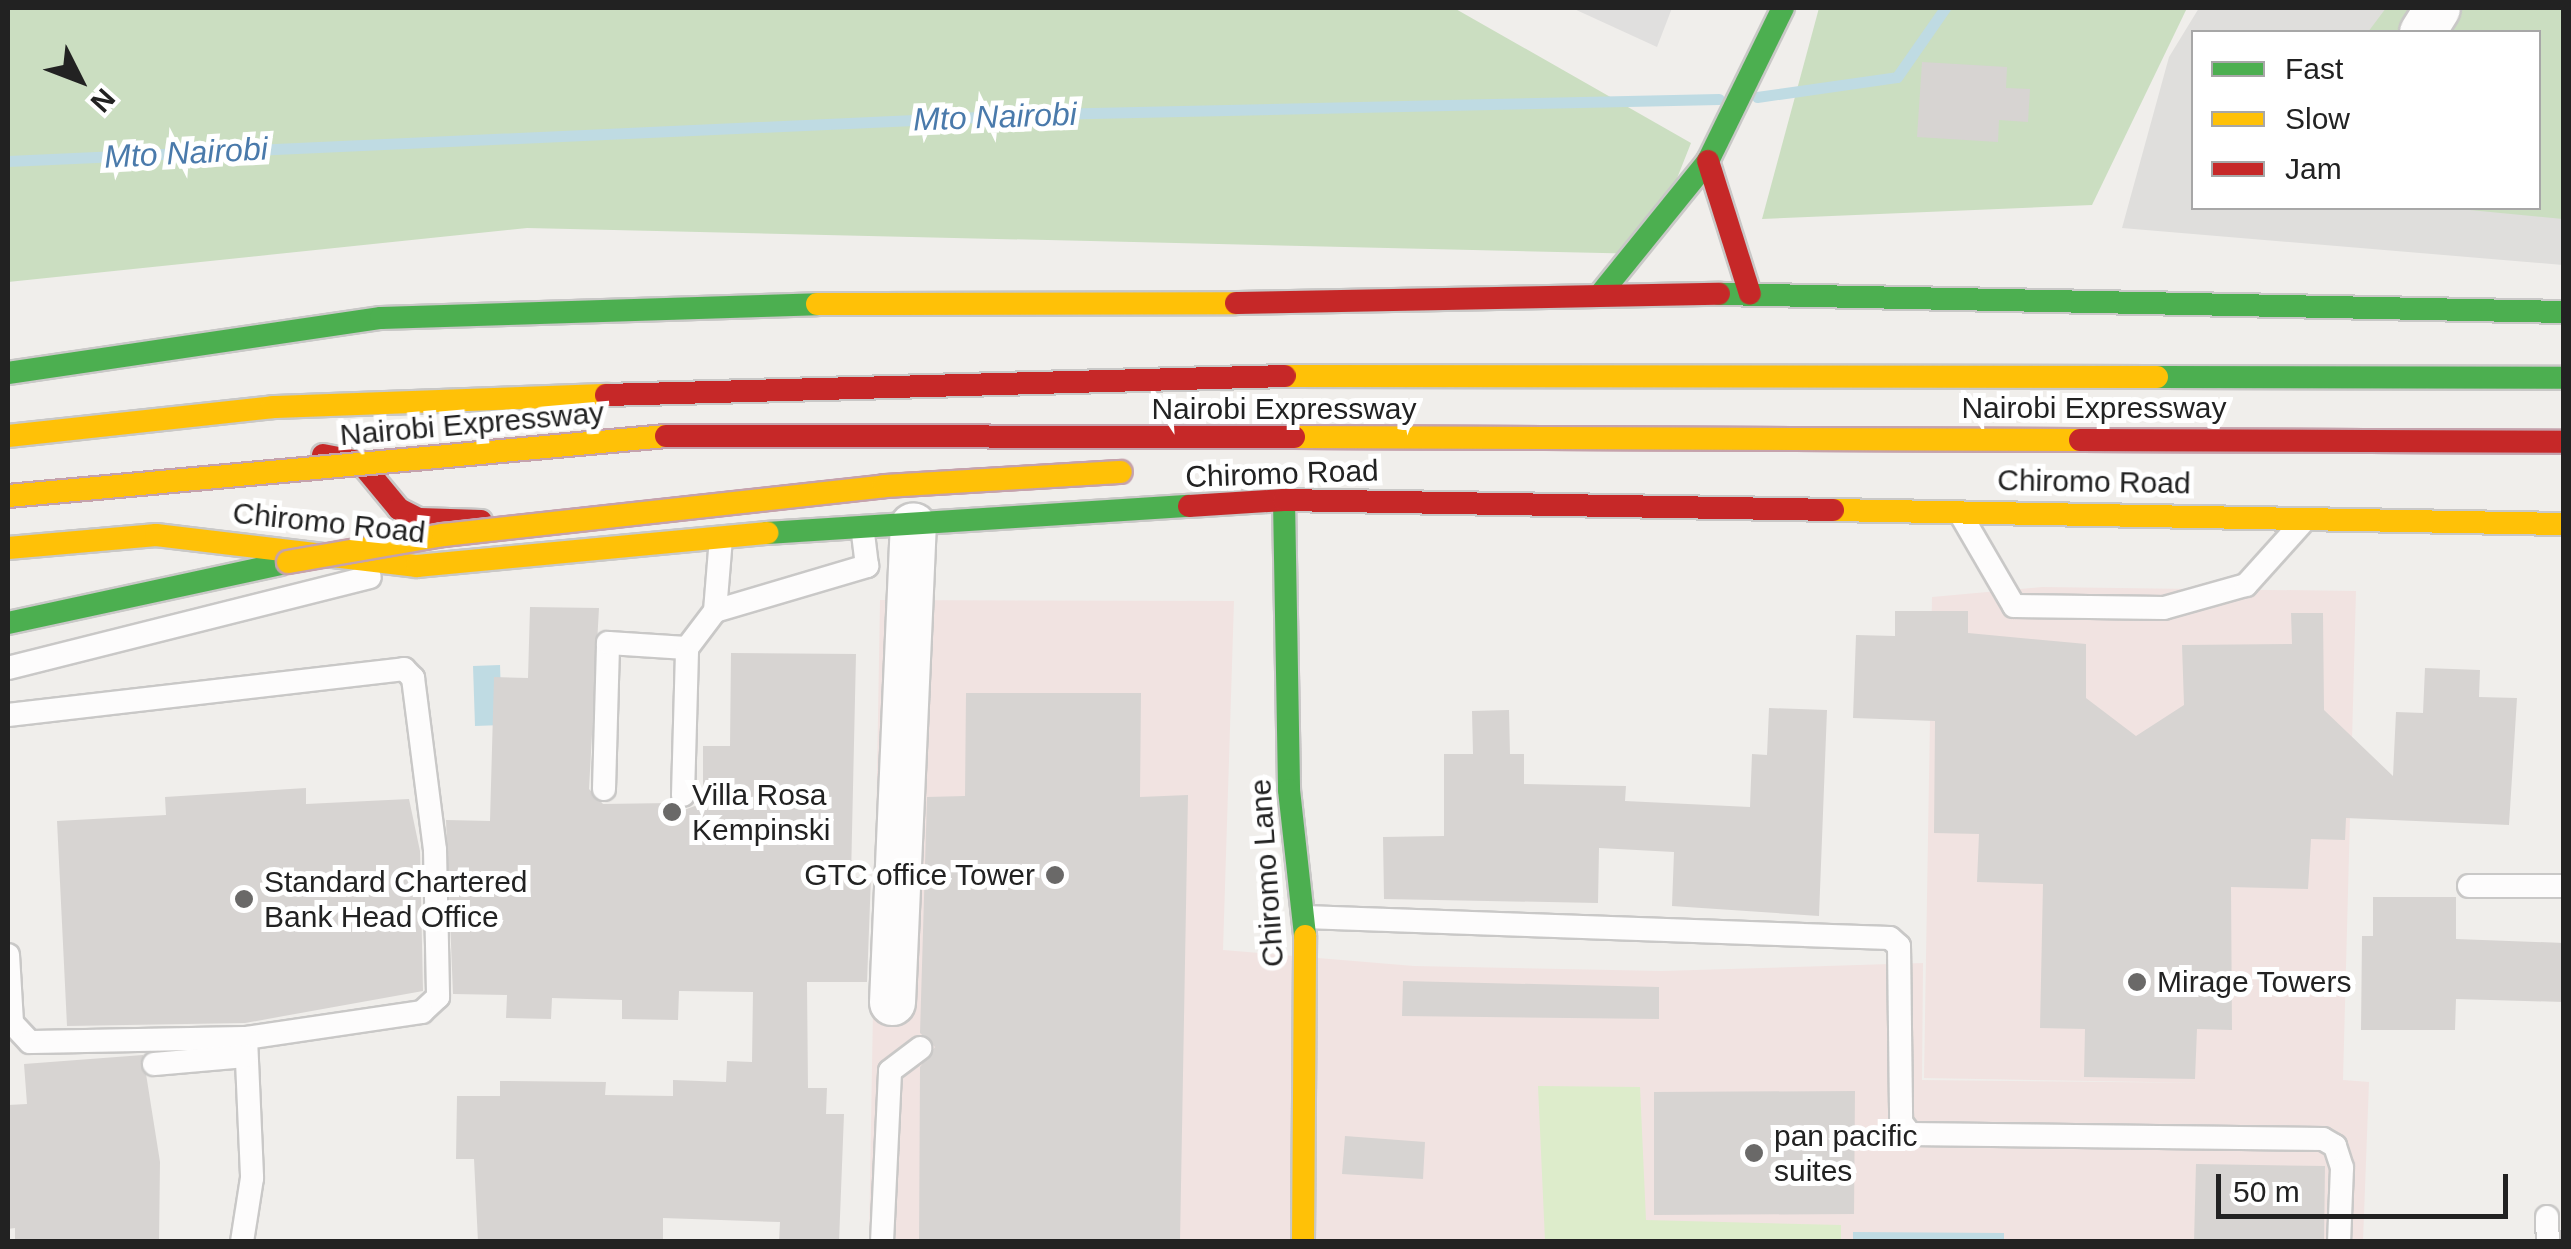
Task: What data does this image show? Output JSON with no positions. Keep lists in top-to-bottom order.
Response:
{
  "streets": {
    "main road": ["Nairobi Expressway", "Chiromo Road", "Chiromo Lane"]
  },
  "crossings": [
    ["Chiromo Road", "Chiromo Lane"]
  ],
  "water": ["Mto Nairobi"],
  "places": [
    "Villa Rosa Kempinski",
    "GTC office Tower",
    "Standard Chartered Bank Head Office",
    "Mirage Towers",
    "pan pacific suites"
  ],
  "legend": ["Fast", "Slow", "Jam"],
  "scale_bar": "50 m",
  "north": "bottom right"
}
